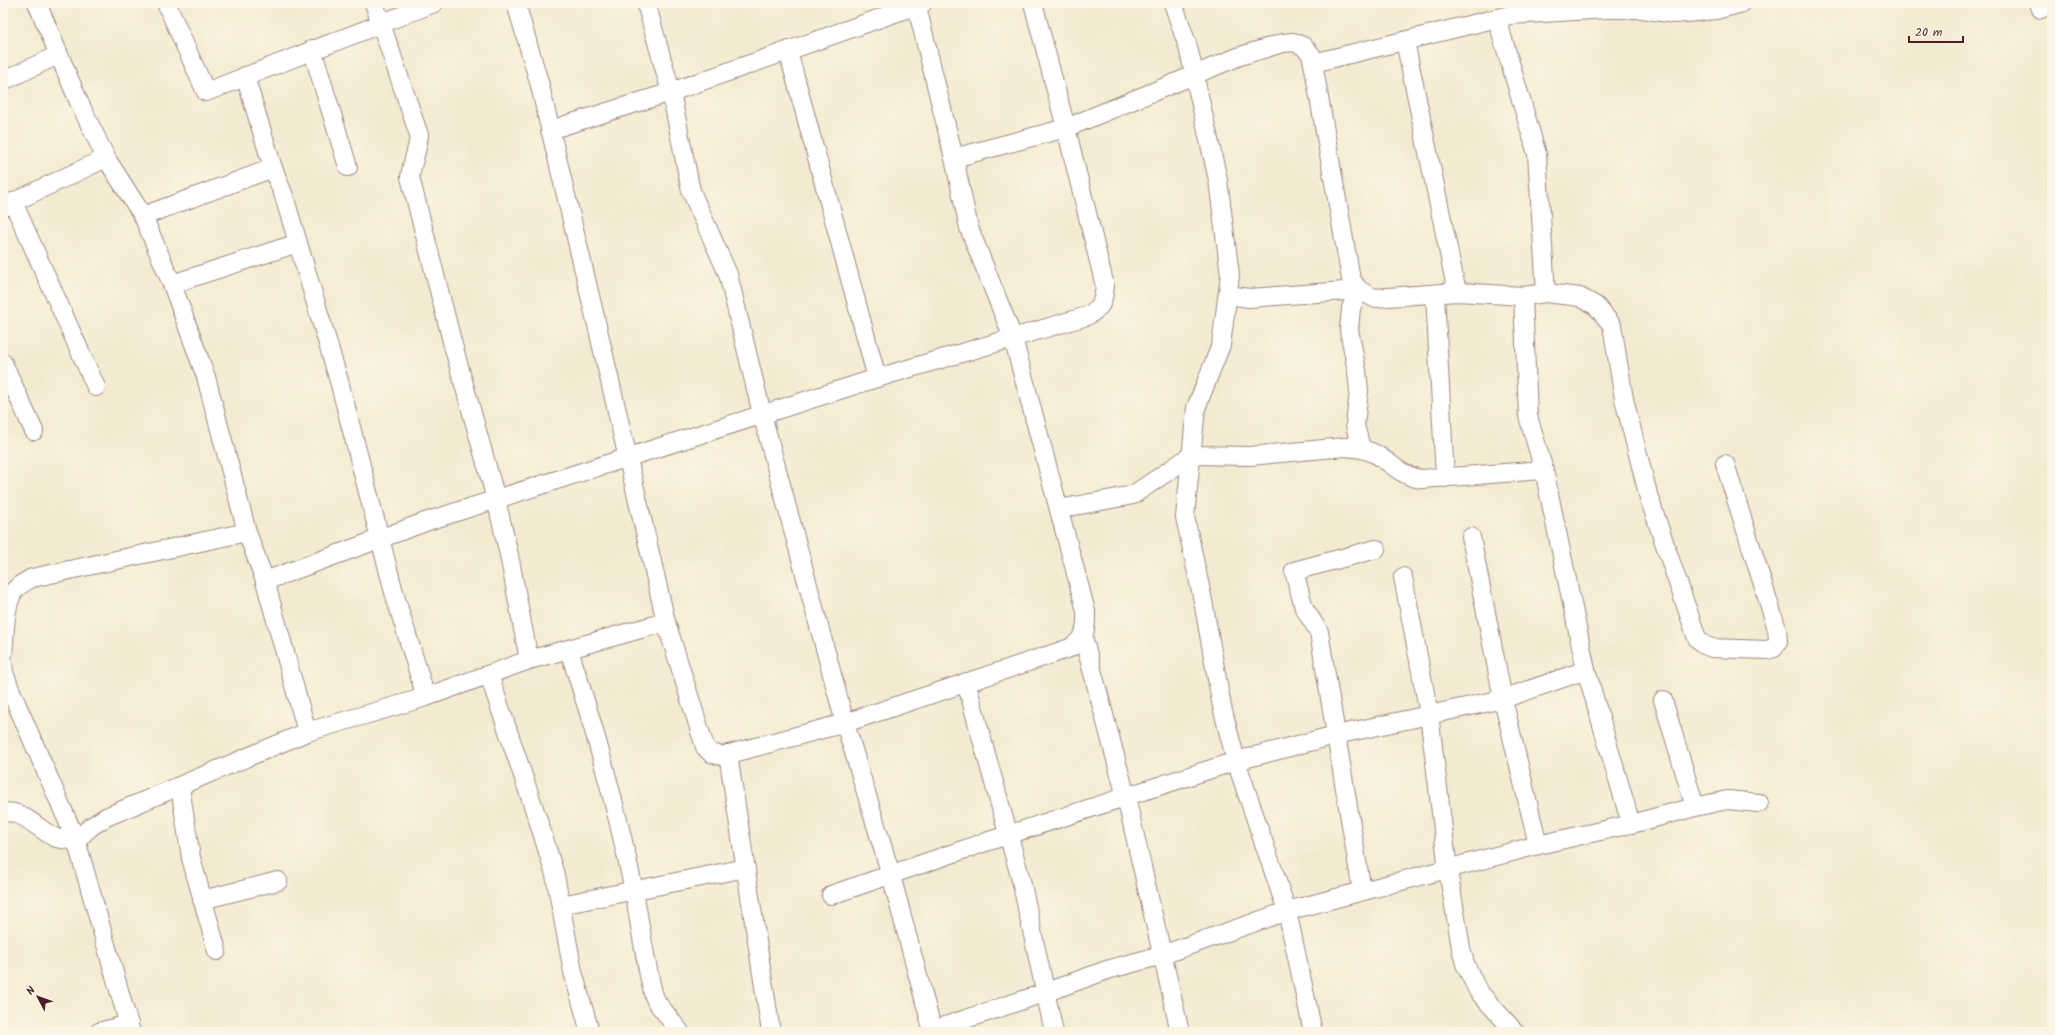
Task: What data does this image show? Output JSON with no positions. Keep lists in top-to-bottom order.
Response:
{
  "scale_bar": "20 m",
  "north": "top left"
}
